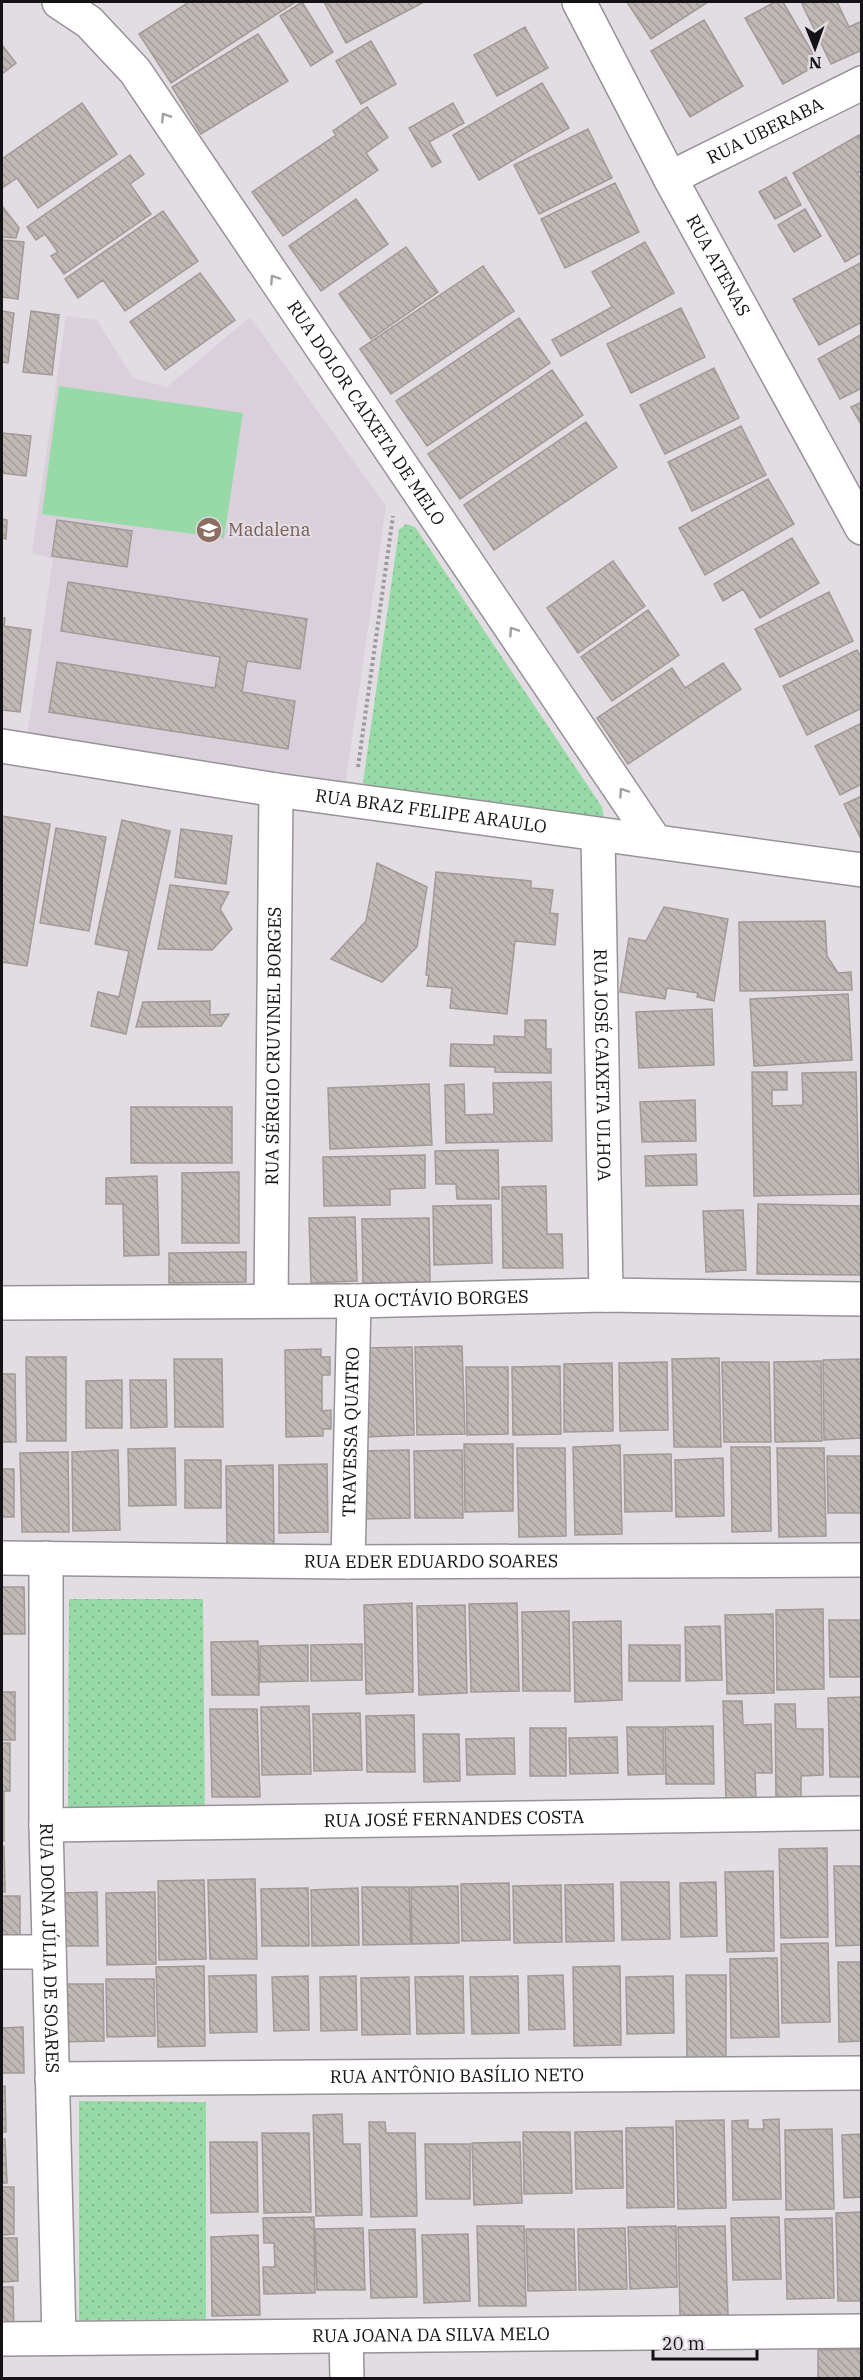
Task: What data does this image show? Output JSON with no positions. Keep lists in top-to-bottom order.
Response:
{
  "streets": {
    "street": [
      "RUA UBERABA",
      "RUA ATENAS",
      "RUA DOLOR CAIXETA DE MELO",
      "RUA BRAZ FELIPE ARAULO",
      "RUA SÉRGIO CRUVINEL BORGES",
      "RUA JOSÉ CAIXETA ULHOA",
      "RUA OCTÁVIO BORGES",
      "TRAVESSA QUATRO",
      "RUA EDER EDUARDO SOARES",
      "RUA JOSÉ FERNANDES COSTA",
      "RUA DONA JÚLIA DE SOARES",
      "RUA ANTÔNIO BASÍLIO NETO",
      "RUA JOANA DA SILVA MELO"
    ]
  },
  "crossings": [
    ["RUA UBERABA", "RUA ATENAS"],
    ["RUA DOLOR CAIXETA DE MELO", "RUA BRAZ FELIPE ARAULO"],
    ["RUA BRAZ FELIPE ARAULO", "RUA SÉRGIO CRUVINEL BORGES"],
    ["RUA BRAZ FELIPE ARAULO", "RUA JOSÉ CAIXETA ULHOA"],
    ["RUA SÉRGIO CRUVINEL BORGES", "RUA OCTÁVIO BORGES"],
    ["RUA JOSÉ CAIXETA ULHOA", "RUA OCTÁVIO BORGES"],
    ["RUA OCTÁVIO BORGES", "TRAVESSA QUATRO"],
    ["TRAVESSA QUATRO", "RUA EDER EDUARDO SOARES"],
    ["RUA EDER EDUARDO SOARES", "RUA DONA JÚLIA DE SOARES"],
    ["RUA JOSÉ FERNANDES COSTA", "RUA DONA JÚLIA DE SOARES"],
    ["RUA DONA JÚLIA DE SOARES", "RUA ANTÔNIO BASÍLIO NETO"],
    ["RUA DONA JÚLIA DE SOARES", "RUA JOANA DA SILVA MELO"]
  ],
  "one_way": ["RUA DOLOR CAIXETA DE MELO"],
  "places": {
    "school or university": ["Madalena"]
  },
  "scale_bar": "20 m",
  "north": "bottom"
}
